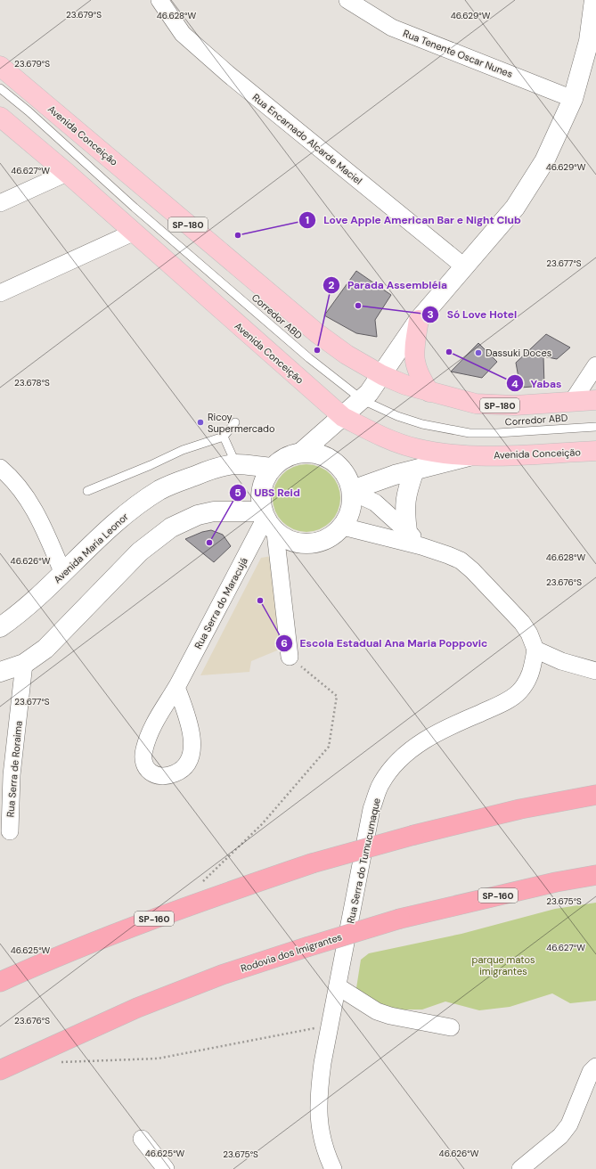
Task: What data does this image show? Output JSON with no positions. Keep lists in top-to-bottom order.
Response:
{
  "streets": {
    "highway": ["SP-160", "Rodovia dos Imigrantes"],
    "main road": ["Avenida Conceição", "SP-180"],
    "street": [
      "Rua Tenente Oscar Nunes",
      "Rua Encarnado Alcarde Maciel",
      "Avenida Maria Leonor",
      "Rua Serra do Maracujá",
      "Rua Serra de Roraima",
      "Rua Serra do Tumucumaque"
    ],
    "lane": ["Corredor ABD"]
  },
  "crossings": [
    ["Avenida Conceição", "SP-180"],
    ["Avenida Maria Leonor", "Rua Serra do Maracujá"]
  ],
  "parks": ["parque matos imigrantes"],
  "places": [
    "Love Apple American Bar e Night Club",
    "Só Love Hotel",
    "Parada Assembléia",
    "Yabas",
    "Dassuki Doces",
    "Ricoy Supermercado",
    "UBS Reid",
    "Escola Estadual Ana Maria Poppovic"
  ],
  "coordinates": [
    "23.679°S",
    "46.628°W",
    "46.629°W",
    "46.627°W",
    "23.677°S",
    "23.678°S",
    "46.626°W",
    "23.676°S",
    "23.675°S",
    "46.625°W"
  ]
}
